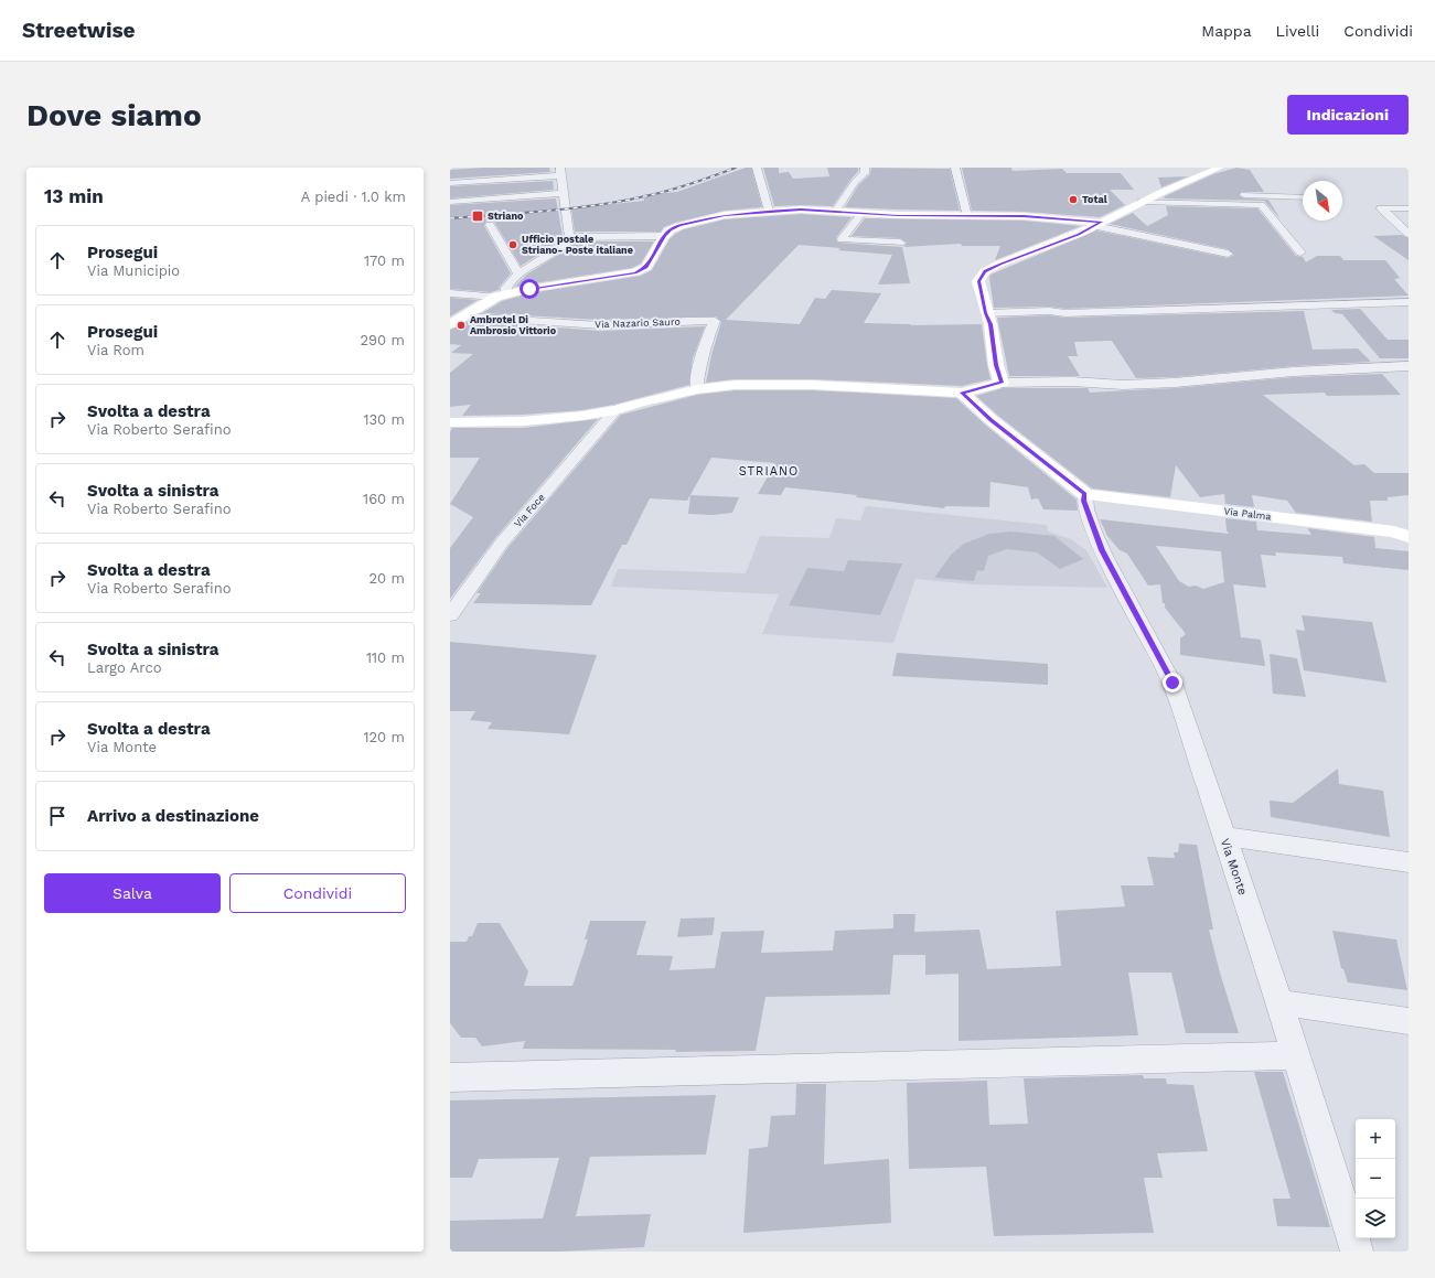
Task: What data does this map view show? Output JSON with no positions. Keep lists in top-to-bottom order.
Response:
{
  "streets": {
    "main road": ["Via Palma"],
    "street": ["Via Nazario Sauro", "Via Foce", "Via Monte"]
  },
  "crossings": [
    ["Via Palma", "Via Monte"]
  ],
  "districts": ["STRIANO"],
  "places": {
    "other": ["Total", "Ufficio postale Striano- Poste italiane", "Ambrotel Di Ambrosio Vittorio"],
    "transit": ["Striano"]
  },
  "north": "bottom right",
  "page": {
    "header": "Streetwise",
    "nav": ["Mappa", "Livelli", "Condividi"],
    "buttons": [
      "Indicazioni",
      ["Salva", "Condividi"]
    ],
    "title": "Dove siamo",
    "heading": ["13 min", "A piedi · 1.0 km"],
    "list": [
      ["Prosegui", "Via Municipio", "170 m"],
      ["Prosegui", "Via Rom", "290 m"],
      ["Svolta a destra", "Via Roberto Serafino", "130 m"],
      ["Svolta a sinistra", "Via Roberto Serafino", "160 m"],
      ["Svolta a destra", "Via Roberto Serafino", "20 m"],
      ["Svolta a sinistra", "Largo Arco", "110 m"],
      ["Svolta a destra", "Via Monte", "120 m"],
      "Arrivo a destinazione"
    ],
    "map_buttons": ["+", "−"]
  }
}
